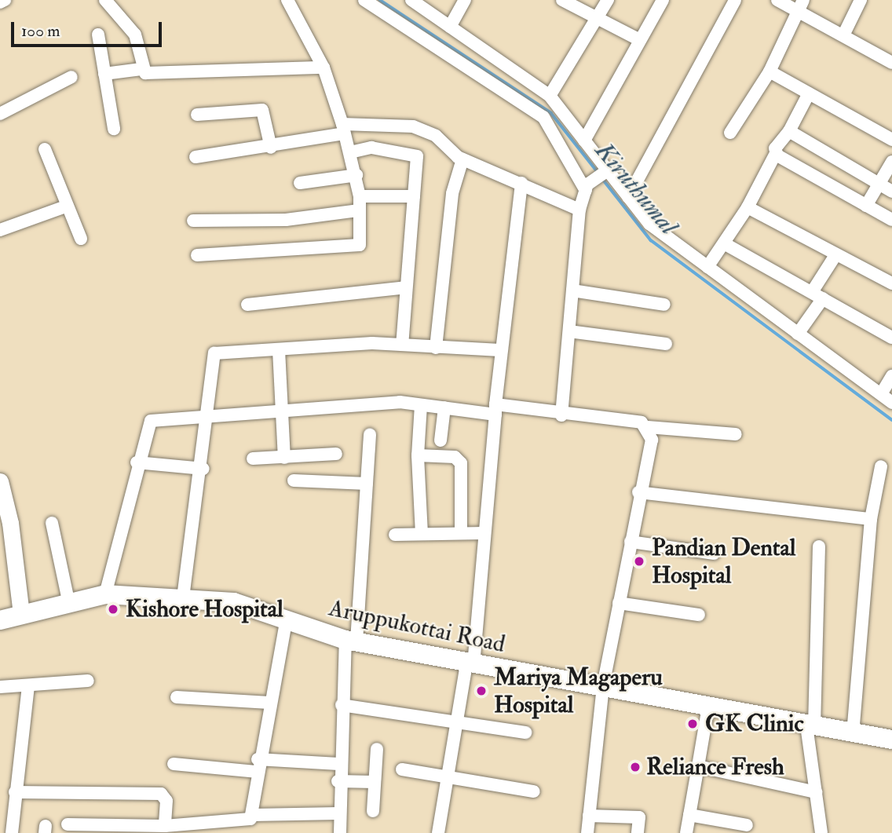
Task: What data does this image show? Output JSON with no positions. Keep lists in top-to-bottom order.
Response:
{
  "streets": {
    "main road": ["Aruppukottai Road"]
  },
  "water": ["Kiruthumal"],
  "places": [
    "Pandian Dental Hospital",
    "Kishore Hospital",
    "Mariya Magaperu Hospital",
    "GK Clinic",
    "Reliance Fresh"
  ],
  "scale_bar": "100 m"
}
